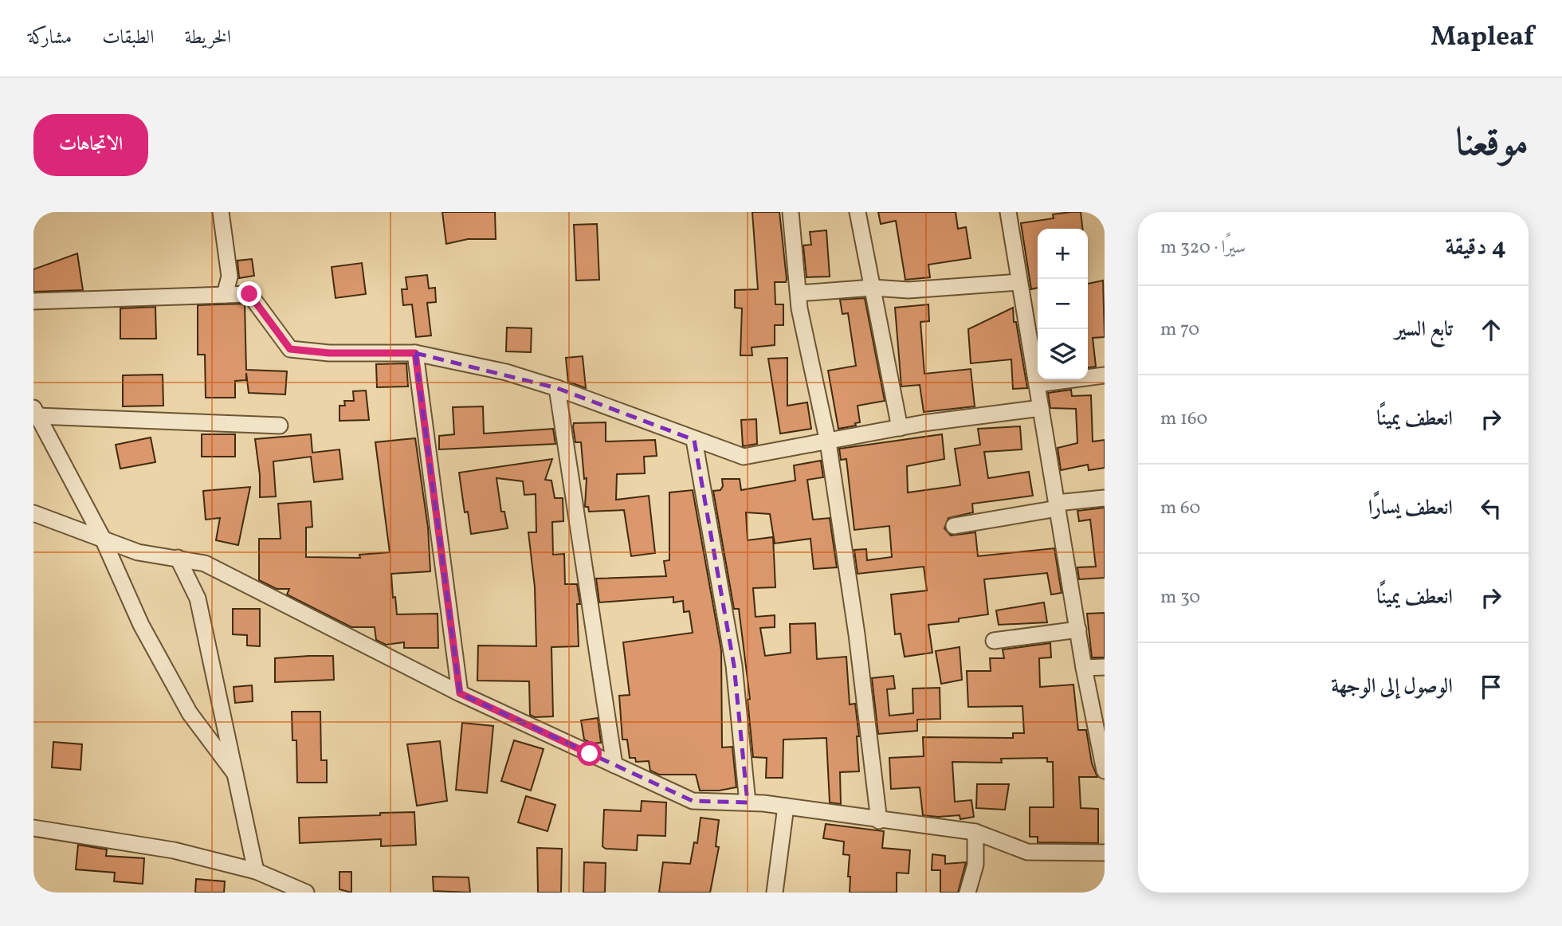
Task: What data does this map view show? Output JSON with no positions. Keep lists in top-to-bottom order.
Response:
{
  "page": {
    "header": "Mapleaf",
    "nav": ["الخريطة", "الطبقات", "مشاركة"],
    "title": "موقعنا",
    "buttons": "الاتجاهات",
    "heading": ["4 دقيقة", "سيرًا · 320 m"],
    "map_buttons": ["+", "−"],
    "list": [
      ["تابع السير", "70 m"],
      ["انعطف يمينًا", "160 m"],
      ["انعطف يسارًا", "60 m"],
      ["انعطف يمينًا", "30 m"],
      "الوصول إلى الوجهة"
    ]
  }
}
